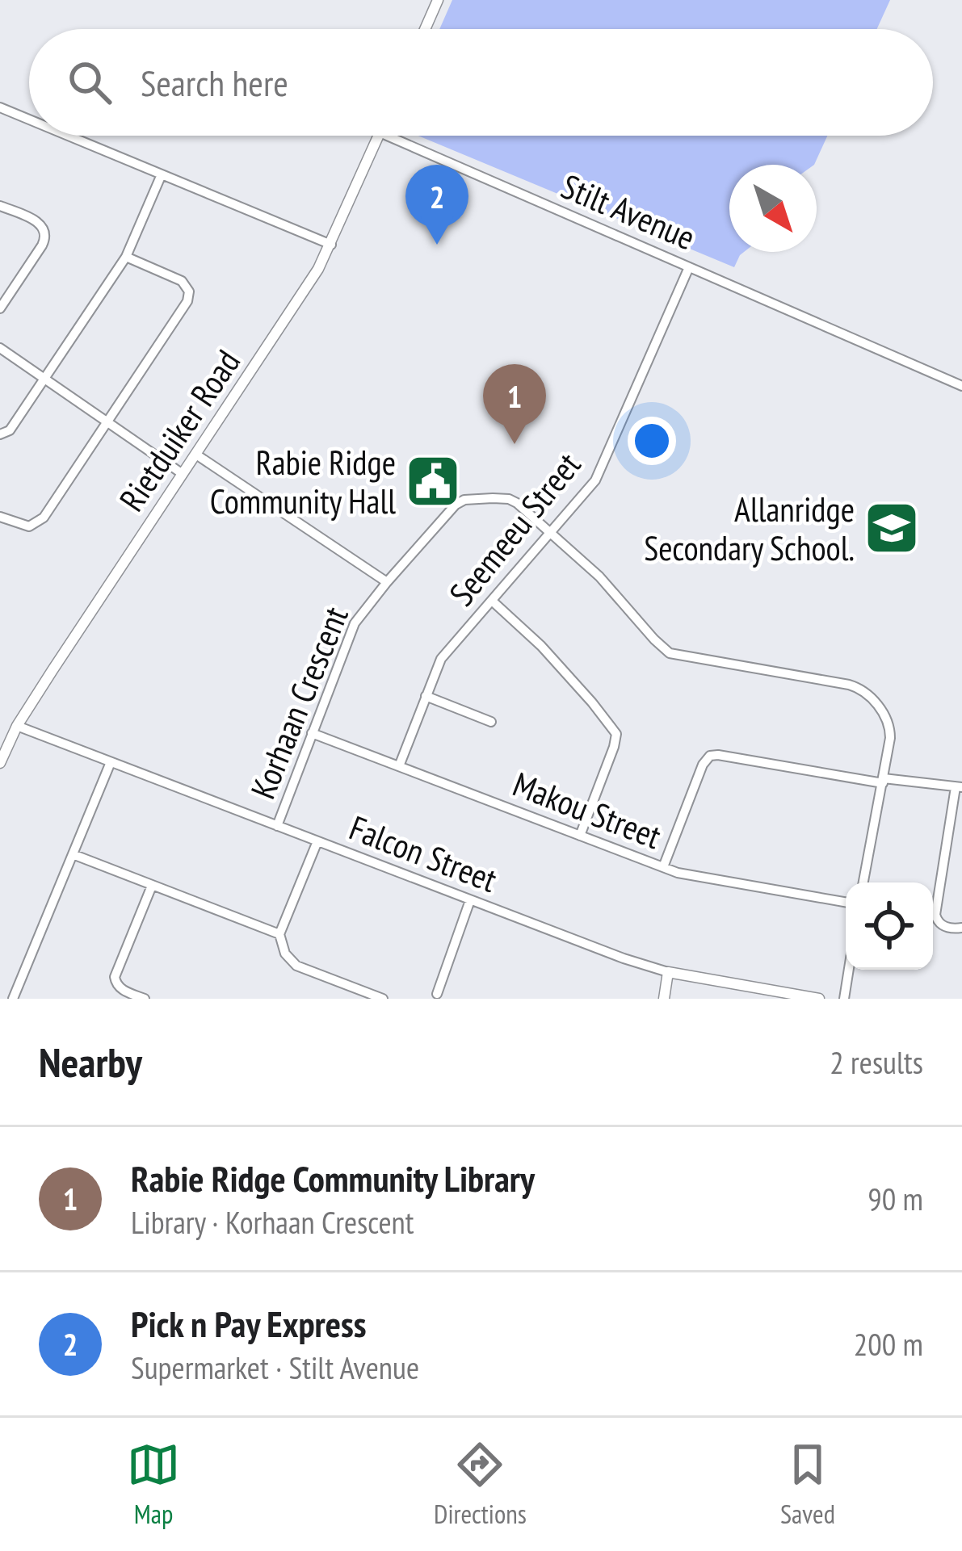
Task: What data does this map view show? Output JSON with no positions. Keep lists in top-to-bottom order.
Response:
{
  "streets": {
    "street": [
      "Stilt Avenue",
      "Rietduiker Road",
      "Seemeeu Street",
      "Korhaan Crescent",
      "Makou Street",
      "Falcon Street"
    ]
  },
  "crossings": [
    ["Stilt Avenue", "Seemeeu Street"],
    ["Rietduiker Road", "Falcon Street"],
    ["Seemeeu Street", "Korhaan Crescent"],
    ["Seemeeu Street", "Makou Street"],
    ["Korhaan Crescent", "Makou Street"],
    ["Korhaan Crescent", "Falcon Street"]
  ],
  "places": {
    "public building": ["Rabie Ridge Community Hall"],
    "school or university": ["Allanridge Secondary School."]
  },
  "north": "bottom right",
  "page": {
    "search": "Search here",
    "pins": ["2", "1"],
    "heading": ["Nearby", "2 results"],
    "list": [
      {
        "mark": "1",
        "name": "Rabie Ridge Community Library",
        "note": "Library · Korhaan Crescent",
        "value": "90 m"
      },
      {
        "mark": "2",
        "name": "Pick n Pay Express",
        "note": "Supermarket · Stilt Avenue",
        "value": "200 m"
      }
    ],
    "nav": ["Map", "Directions", "Saved"]
  }
}
